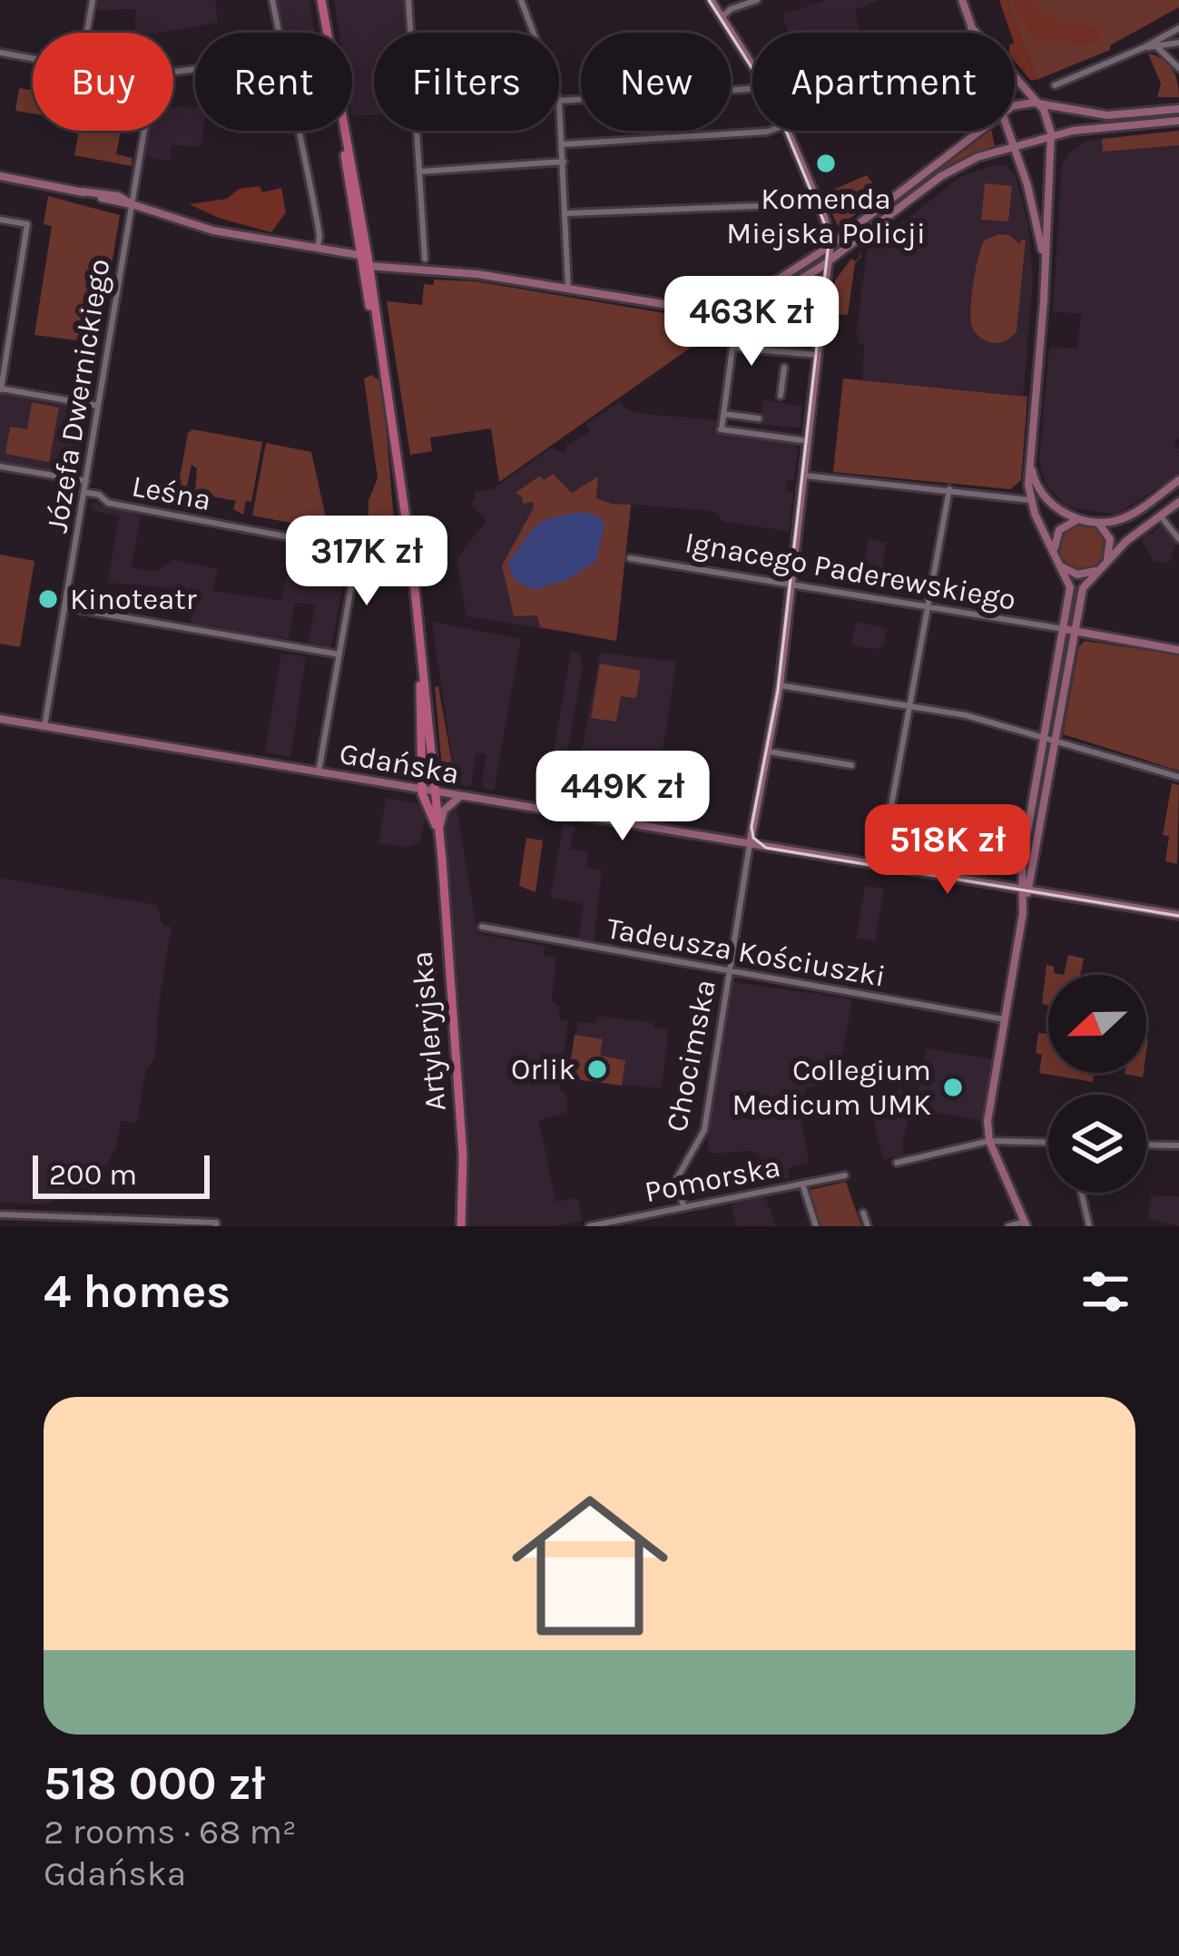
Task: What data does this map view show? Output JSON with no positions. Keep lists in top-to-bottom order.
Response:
{
  "streets": {
    "main road": ["Artyleryjska"],
    "street": [
      "Józefa Dwernickiego",
      "Leśna",
      "Ignacego Paderewskiego",
      "Gdańska",
      "Tadeusza Kościuszki",
      "Chocimska",
      "Pomorska"
    ]
  },
  "crossings": [
    ["Józefa Dwernickiego", "Leśna"],
    ["Józefa Dwernickiego", "Gdańska"],
    ["Leśna", "Gdańska"],
    ["Gdańska", "Artyleryjska"],
    ["Gdańska", "Chocimska"],
    ["Tadeusza Kościuszki", "Chocimska"],
    ["Chocimska", "Pomorska"]
  ],
  "places": [
    "Komenda Miejska Policji",
    "Kinoteatr",
    "Orlik",
    "Collegium Medicum UMK"
  ],
  "scale_bar": "200 m",
  "north": "left",
  "page": {
    "chip": [
      "Buy",
      "Rent",
      "Filters",
      "New",
      "Apartment"
    ],
    "price": [
      "463K zł",
      "317K zł",
      "449K zł",
      "518K zł"
    ],
    "scale": "200 m",
    "heading": "4 homes",
    "list": [
      {
        "name": "518 000 zł",
        "note": "2 rooms · 68 m² · Gdańska"
      }
    ]
  }
}
